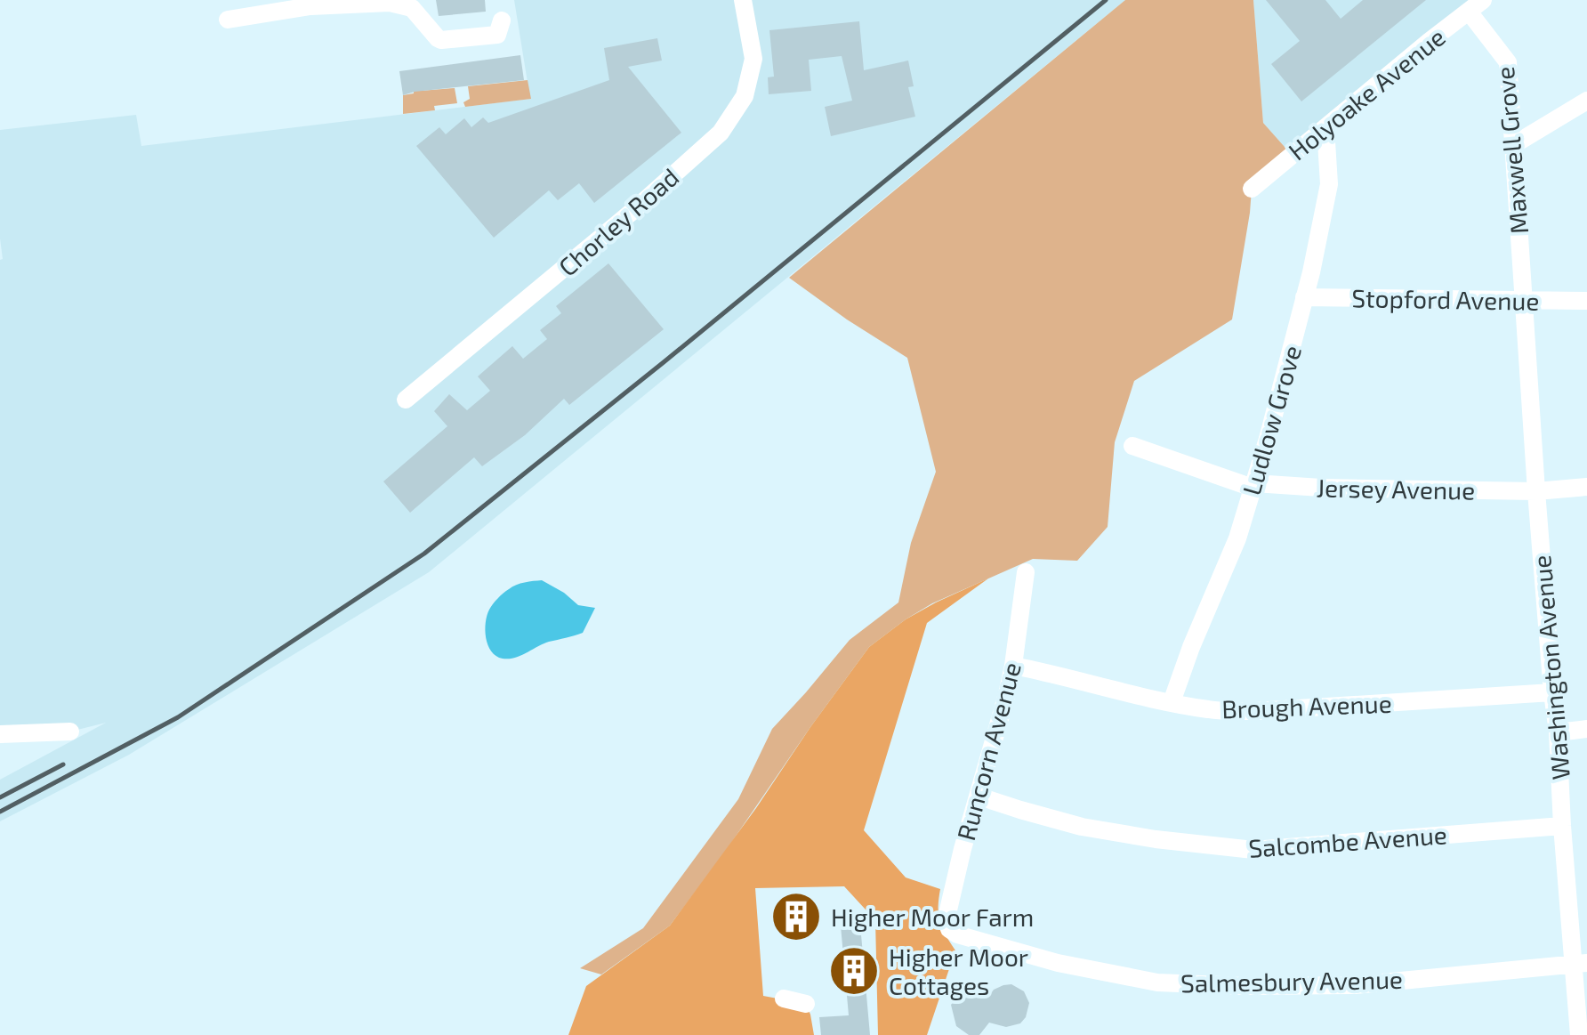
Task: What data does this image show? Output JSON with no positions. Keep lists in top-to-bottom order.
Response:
{
  "streets": {
    "street": [
      "Holyoake Avenue",
      "Maxwell Grove",
      "Chorley Road",
      "Stopford Avenue",
      "Ludlow Grove",
      "Jersey Avenue",
      "Washington Avenue",
      "Brough Avenue",
      "Runcorn Avenue",
      "Salcombe Avenue",
      "Salmesbury Avenue"
    ]
  },
  "crossings": [
    ["Holyoake Avenue", "Maxwell Grove"],
    ["Holyoake Avenue", "Ludlow Grove"],
    ["Maxwell Grove", "Stopford Avenue"],
    ["Maxwell Grove", "Washington Avenue"],
    ["Stopford Avenue", "Ludlow Grove"],
    ["Stopford Avenue", "Washington Avenue"],
    ["Ludlow Grove", "Jersey Avenue"],
    ["Ludlow Grove", "Brough Avenue"],
    ["Jersey Avenue", "Washington Avenue"],
    ["Washington Avenue", "Brough Avenue"],
    ["Washington Avenue", "Salcombe Avenue"],
    ["Washington Avenue", "Salmesbury Avenue"],
    ["Brough Avenue", "Runcorn Avenue"],
    ["Runcorn Avenue", "Salcombe Avenue"],
    ["Runcorn Avenue", "Salmesbury Avenue"]
  ],
  "places": {
    "building": ["Higher Moor Farm", "Higher Moor Cottages"]
  }
}
